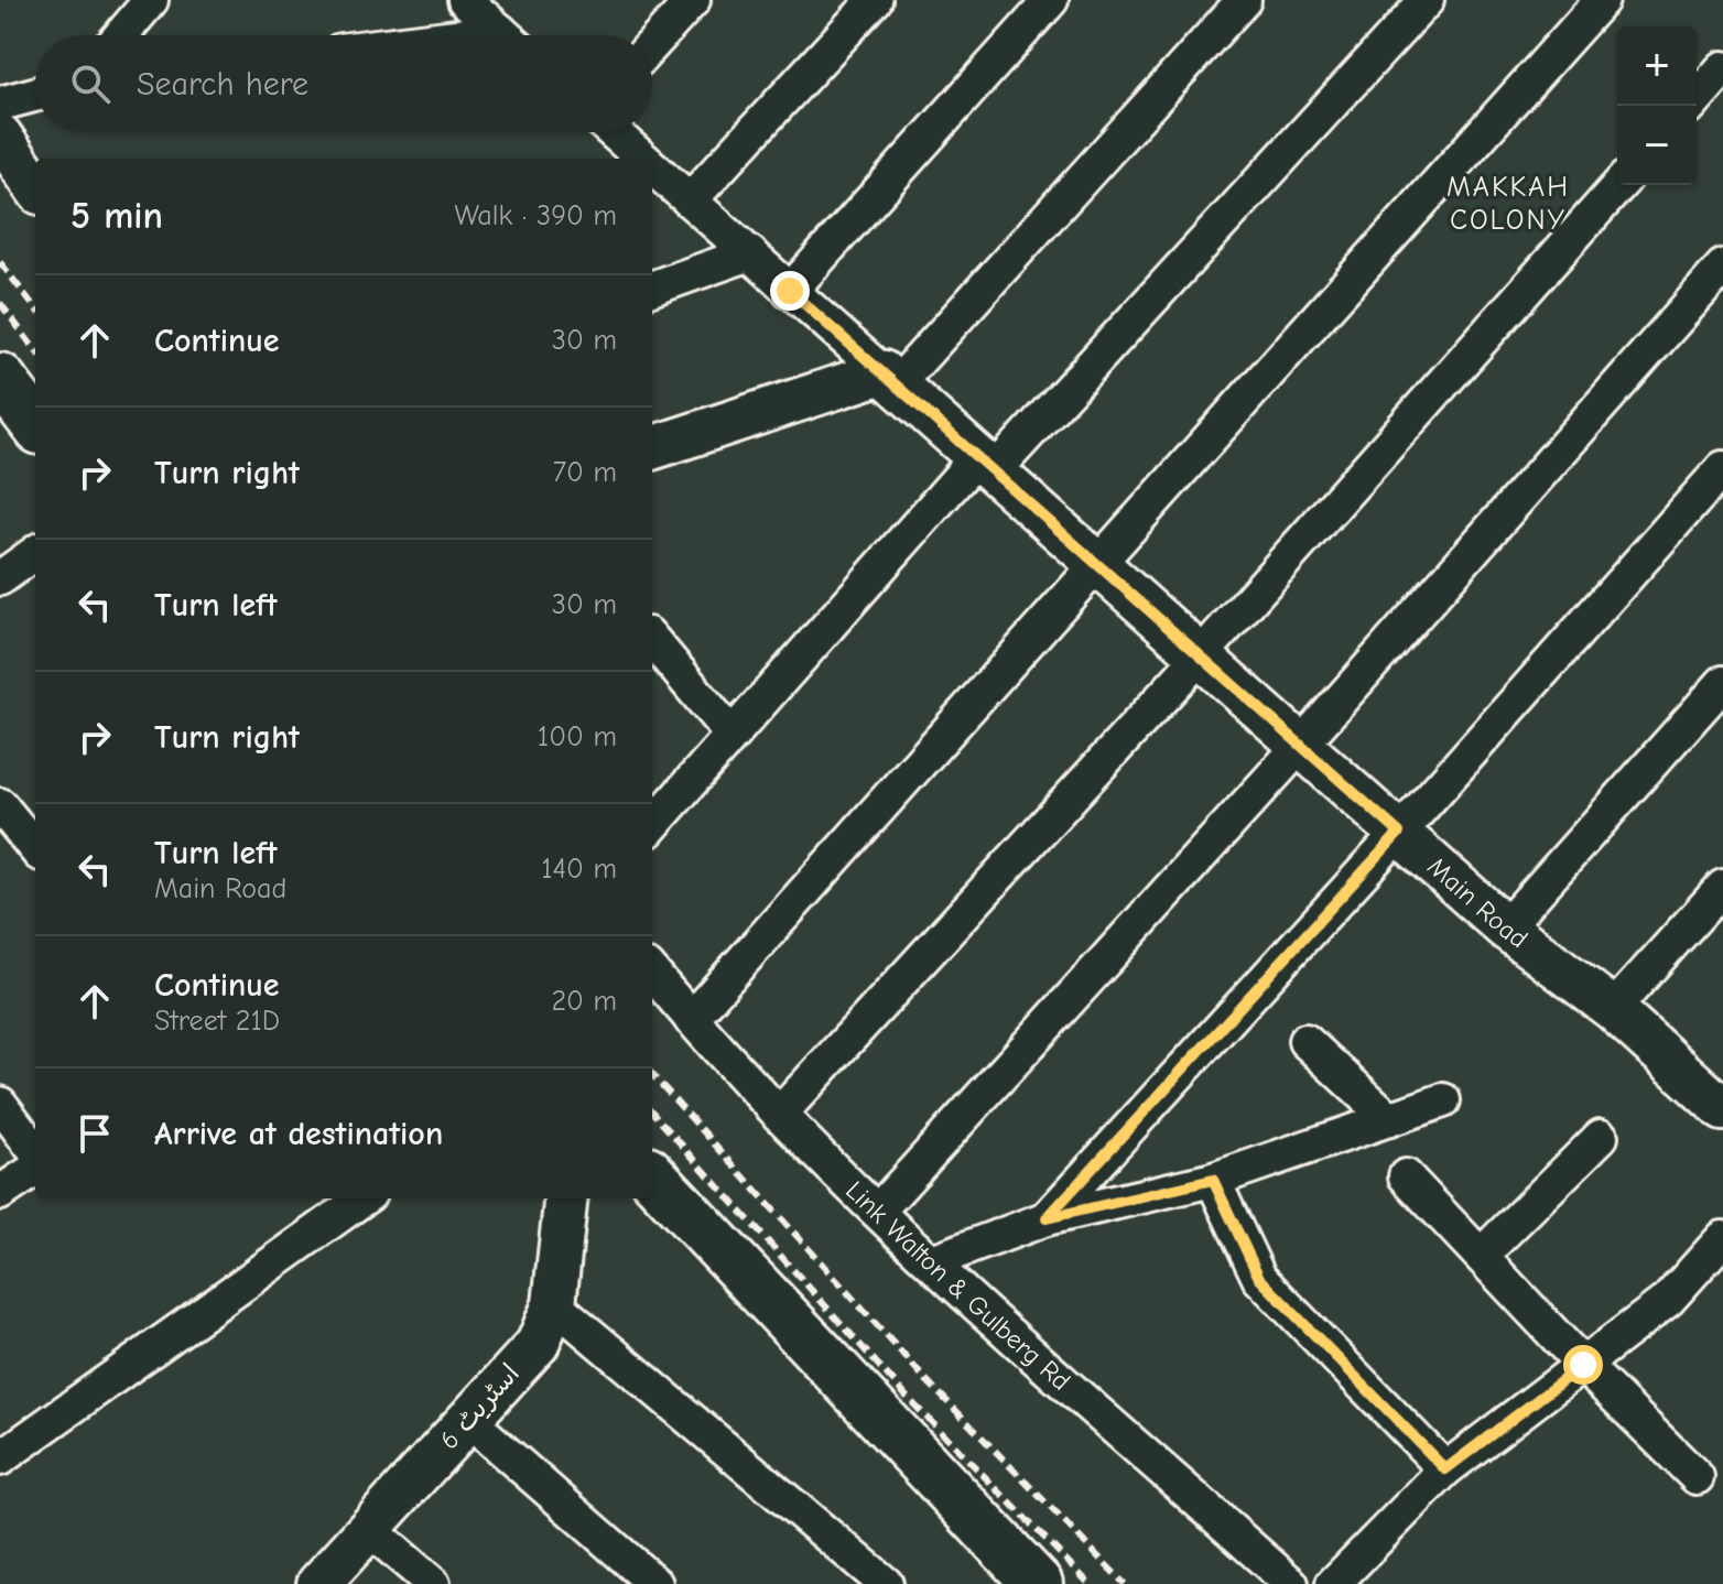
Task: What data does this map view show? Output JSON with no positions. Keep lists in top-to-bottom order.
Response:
{
  "streets": {
    "street": ["Main Road", "Link Walton & Gulberg Rd", "اسٹریٹ 6"]
  },
  "districts": ["MAKKAH COLONY"],
  "page": {
    "map_buttons": ["+", "−"],
    "search": "Search here",
    "heading": ["5 min", "Walk · 390 m"],
    "list": [
      ["Continue", "30 m"],
      ["Turn right", "70 m"],
      ["Turn left", "30 m"],
      ["Turn right", "100 m"],
      ["Turn left", "Main Road", "140 m"],
      ["Continue", "Street 21D", "20 m"],
      "Arrive at destination"
    ]
  }
}
